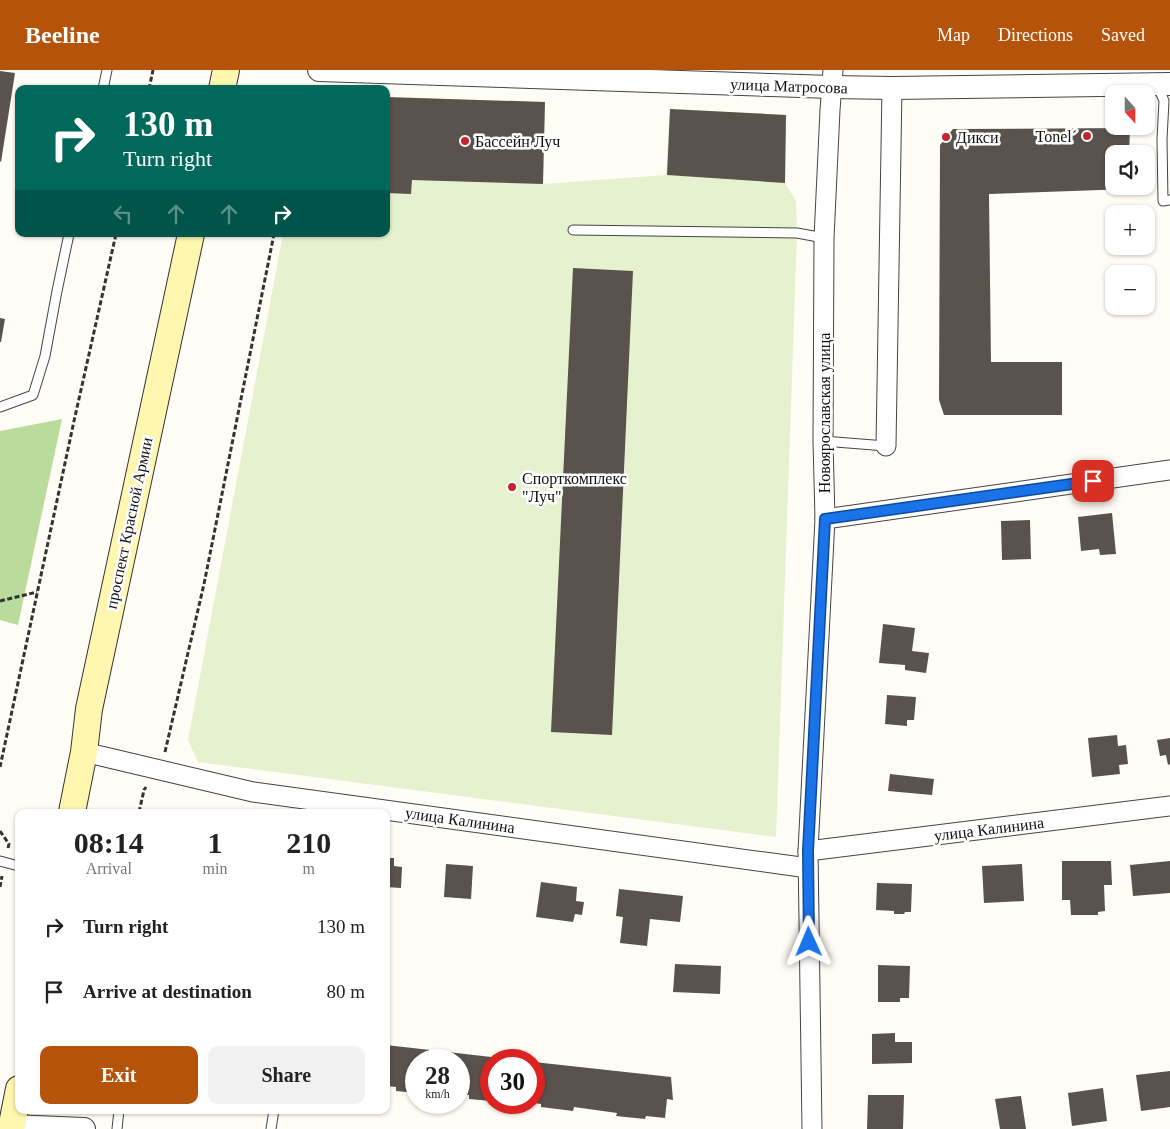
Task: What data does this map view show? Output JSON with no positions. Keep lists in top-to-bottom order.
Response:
{
  "streets": {
    "main road": ["проспект Красной Армии"],
    "street": ["улица Матросова", "Новоярославская улица", "улица Калинина"]
  },
  "crossings": [
    ["улица Матросова", "Новоярославская улица"],
    ["Новоярославская улица", "улица Калинина"],
    ["проспект Красной Армии", "улица Калинина"]
  ],
  "places": [
    "Tonel´",
    "Дикси",
    "Бассейн Луч",
    "Спорткомплекс \"Луч\""
  ],
  "north": "bottom",
  "page": {
    "header": "Beeline",
    "nav": ["Map", "Directions", "Saved"],
    "map_buttons": ["+", "−"],
    "turn": ["130 m", "Turn right"],
    "eta": [
      "08:14",
      "Arrival",
      "1",
      "min",
      "210",
      "m"
    ],
    "list": [
      {
        "name": "Turn right",
        "value": "130 m"
      },
      {
        "name": "Arrive at destination",
        "value": "80 m"
      }
    ],
    "buttons": ["Exit", "Share"],
    "speed": "28 km/h",
    "limit": "30"
  }
}
